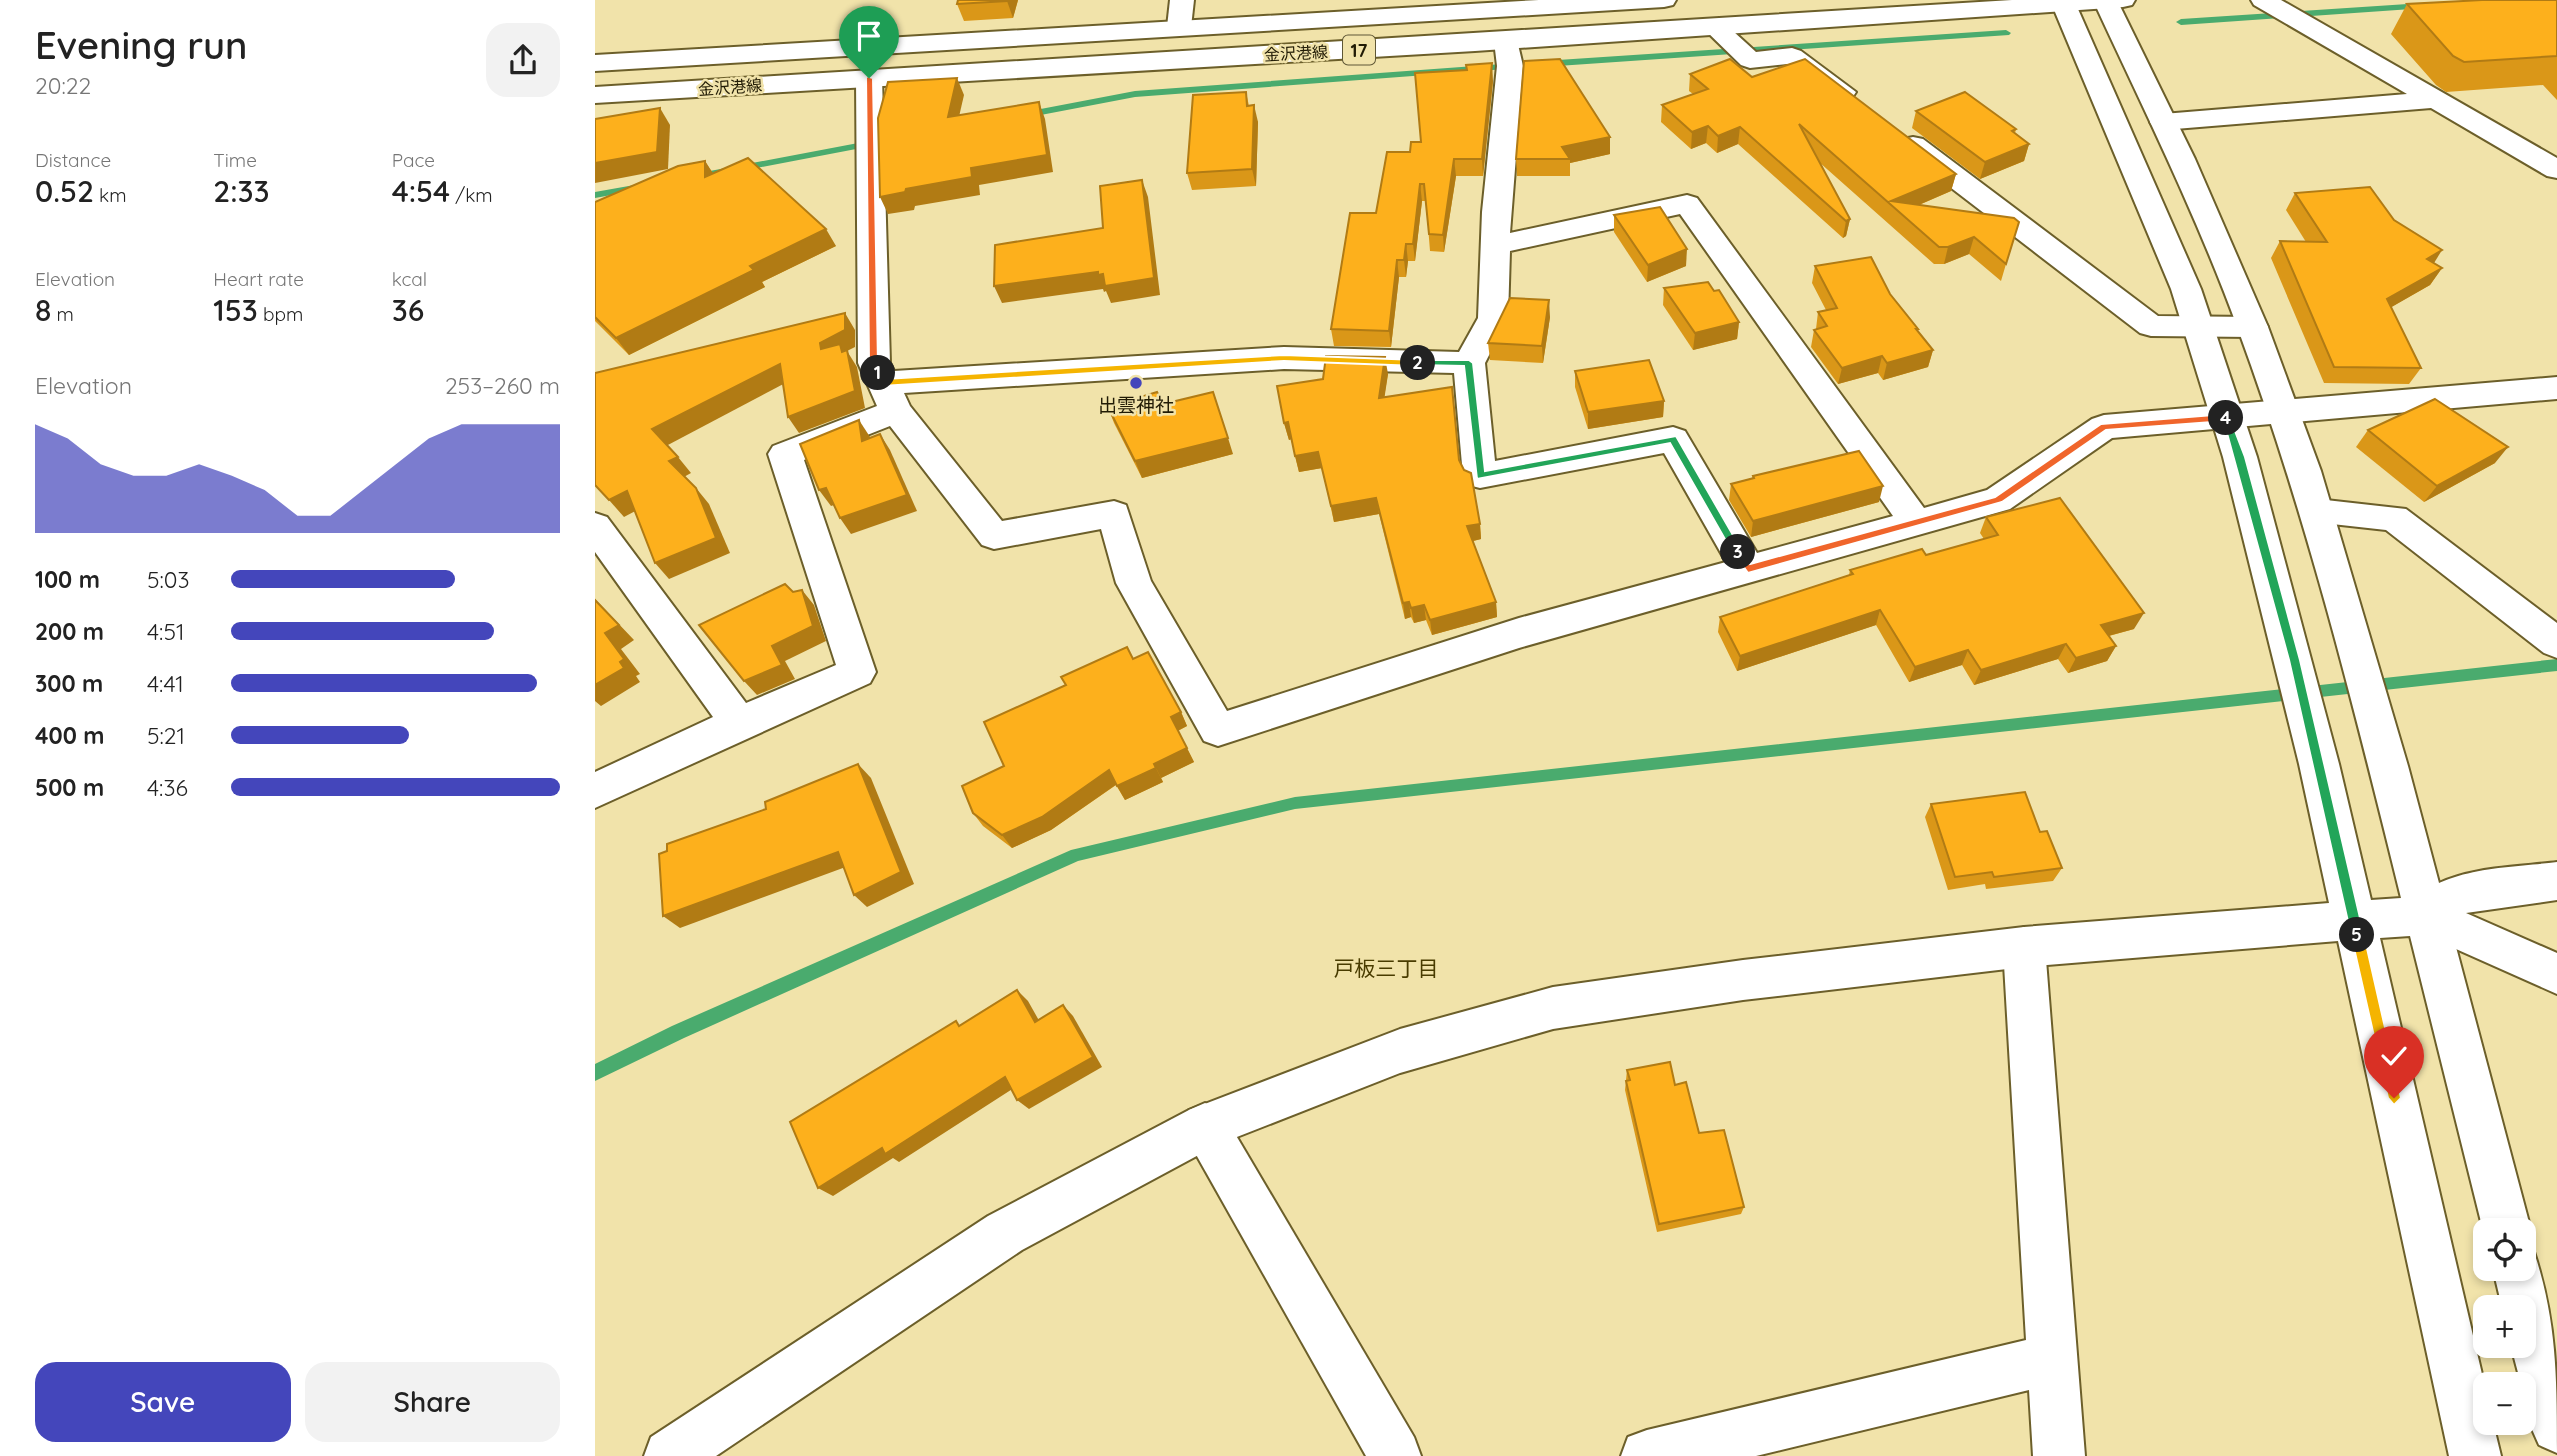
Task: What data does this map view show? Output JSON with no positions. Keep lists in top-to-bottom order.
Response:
{
  "streets": {
    "street": ["17", "金沢港線"]
  },
  "districts": ["戸板三丁目"],
  "places": ["出雲神社"],
  "page": {
    "heading": ["Evening run", "20:22"],
    "stats": [
      ["Distance", "0.52 km"],
      ["Time", "2:33"],
      ["Pace", "4:54 /km"],
      ["Elevation", "8 m"],
      ["Heart rate", "153 bpm"],
      ["kcal", "36"]
    ],
    "pins": [
      "2",
      "1",
      "4",
      "3",
      "5"
    ],
    "chart": ["Elevation", "253–260 m"],
    "list": [
      {
        "name": "100 m",
        "note": "5:03"
      },
      {
        "name": "200 m",
        "note": "4:51"
      },
      {
        "name": "300 m",
        "note": "4:41"
      },
      {
        "name": "400 m",
        "note": "5:21"
      },
      {
        "name": "500 m",
        "note": "4:36"
      }
    ],
    "map_buttons": ["+", "−"],
    "buttons": ["Save", "Share"]
  }
}
